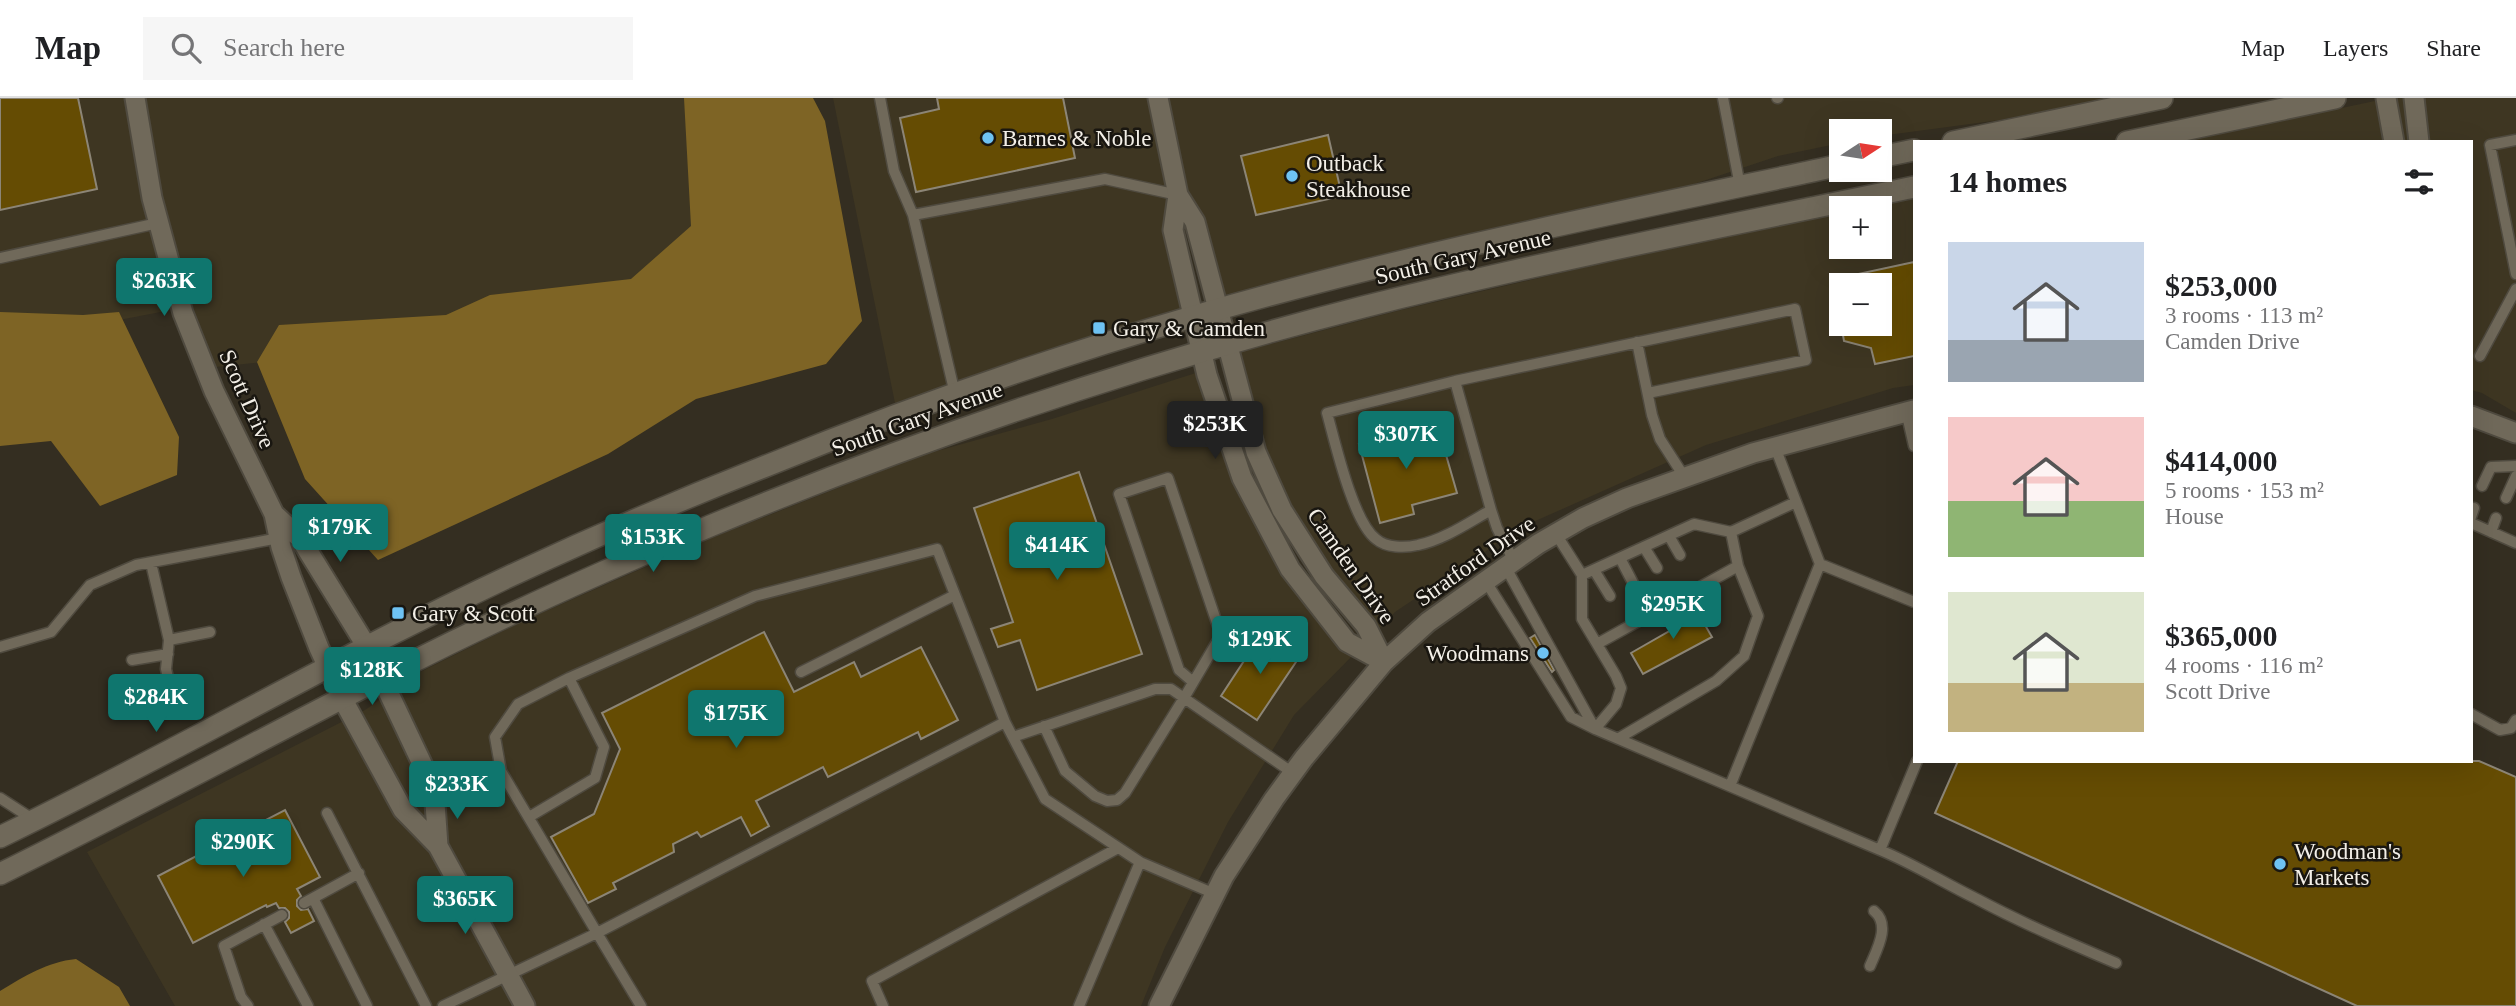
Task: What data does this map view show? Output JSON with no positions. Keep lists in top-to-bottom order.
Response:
{
  "streets": {
    "main road": ["South Gary Avenue"],
    "street": ["Scott Drive", "Stratford Drive", "Camden Drive"]
  },
  "crossings": [
    ["South Gary Avenue", "Scott Drive"],
    ["South Gary Avenue", "Camden Drive"],
    ["Stratford Drive", "Camden Drive"]
  ],
  "places": {
    "other": [
      "Barnes & Noble",
      "Outback Steakhouse",
      "Woodmans",
      "Woodman's Markets"
    ],
    "transit": ["Gary & Camden", "Gary & Scott"]
  },
  "north": "right",
  "page": {
    "header": "Map",
    "search": "Search here",
    "nav": ["Map", "Layers", "Share"],
    "map_buttons": ["+", "−"],
    "heading": "14 homes",
    "list": [
      {
        "name": "$253,000",
        "note": "3 rooms · 113 m² · Camden Drive"
      },
      {
        "name": "$414,000",
        "note": "5 rooms · 153 m² · House"
      },
      {
        "name": "$365,000",
        "note": "4 rooms · 116 m² · Scott Drive"
      }
    ],
    "price": [
      "$263K",
      "$253K",
      "$307K",
      "$179K",
      "$153K",
      "$414K",
      "$295K",
      "$129K",
      "$128K",
      "$284K",
      "$175K",
      "$233K",
      "$290K",
      "$365K"
    ]
  }
}
